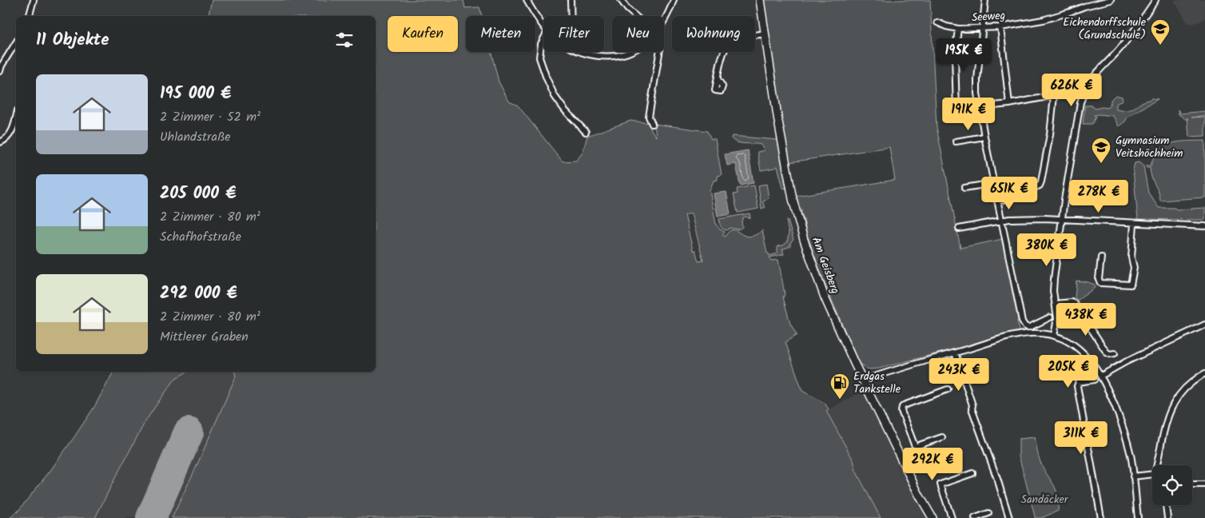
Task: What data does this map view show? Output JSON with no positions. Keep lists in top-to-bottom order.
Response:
{
  "streets": {
    "street": ["Seeweg", "Am Geisberg"]
  },
  "parks": ["Sandäcker"],
  "places": {
    "school or university": ["Eichendorffschule (Grundschule)", "Gymnasium Veitshöchheim"],
    "fuel station": ["Erdgas Tankstelle"]
  },
  "page": {
    "chip": [
      "Kaufen",
      "Mieten",
      "Filter",
      "Neu",
      "Wohnung"
    ],
    "heading": "11 Objekte",
    "price": [
      "195K €",
      "626K €",
      "191K €",
      "651K €",
      "278K €",
      "380K €",
      "438K €",
      "205K €",
      "243K €",
      "311K €",
      "292K €"
    ],
    "list": [
      {
        "name": "195 000 €",
        "note": "2 Zimmer · 52 m² · Uhlandstraße"
      },
      {
        "name": "205 000 €",
        "note": "2 Zimmer · 80 m² · Schafhofstraße"
      },
      {
        "name": "292 000 €",
        "note": "2 Zimmer · 80 m² · Mittlerer Graben"
      }
    ]
  }
}
